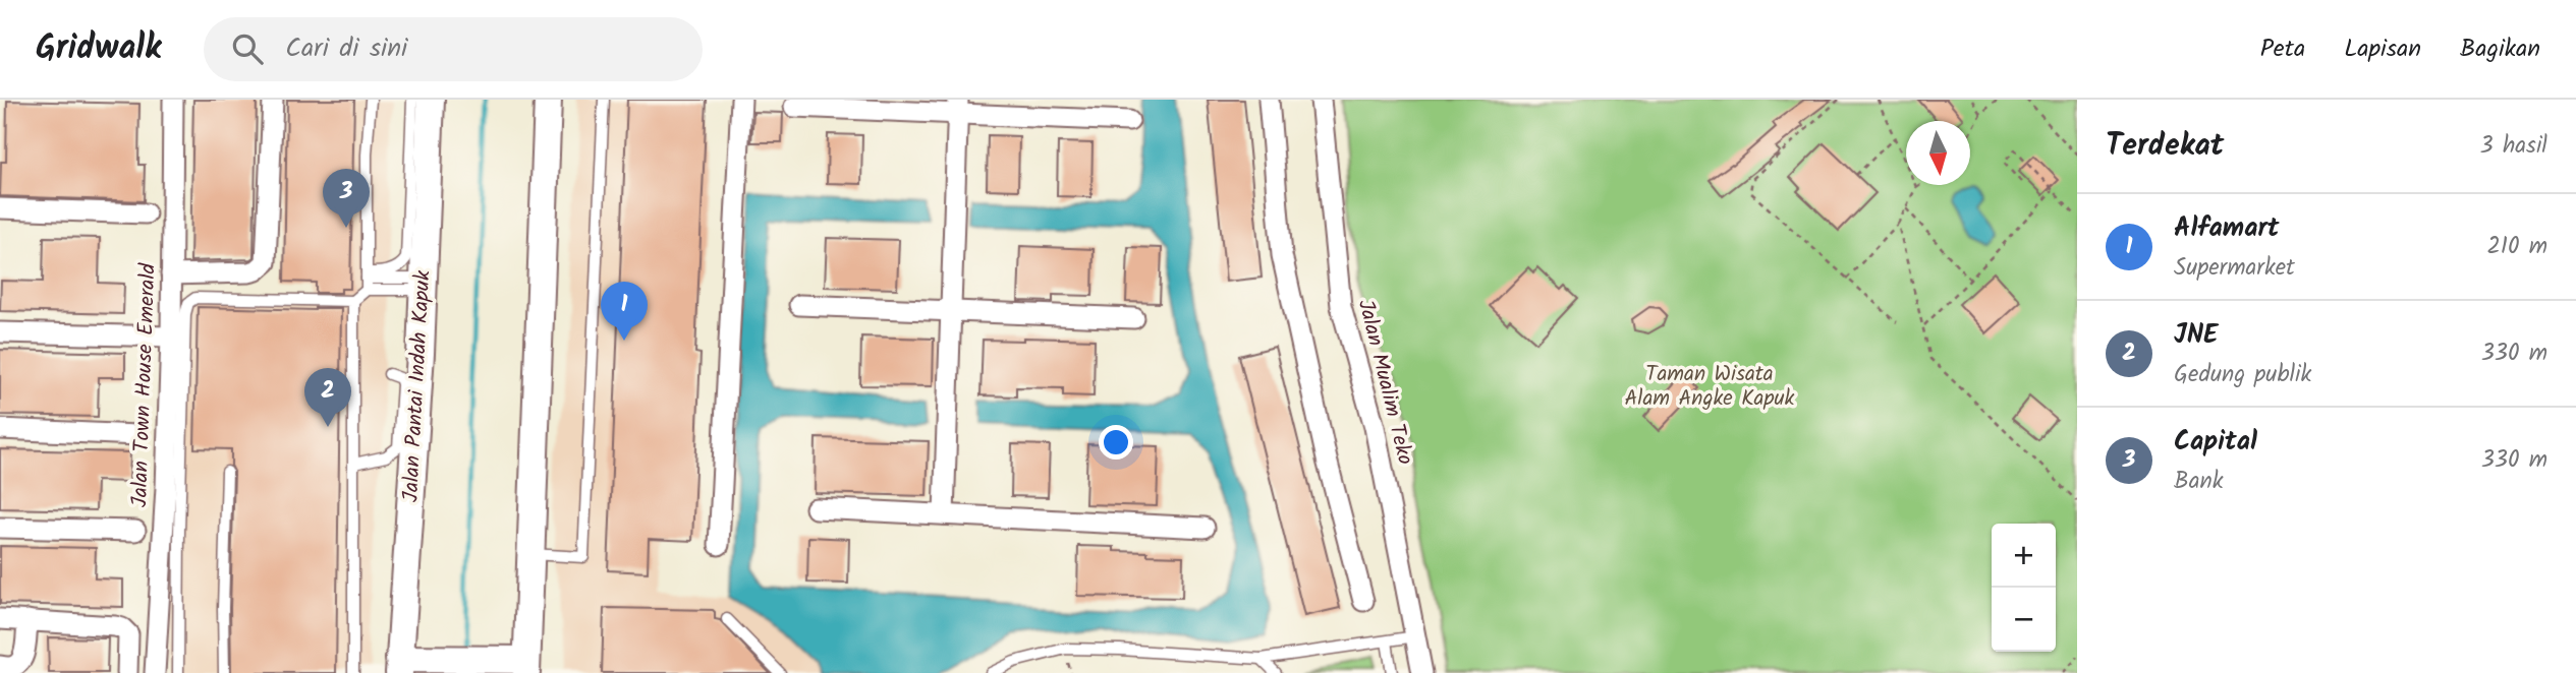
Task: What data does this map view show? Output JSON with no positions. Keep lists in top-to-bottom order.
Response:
{
  "streets": {
    "main road": ["Jalan Pantai Indah Kapuk"],
    "street": ["Jalan Mualim Teko", "Jalan Town House Emerald"]
  },
  "parks": ["Taman Wisata Alam Angke Kapuk"],
  "north": "bottom",
  "page": {
    "header": "Gridwalk",
    "search": "Cari di sini",
    "nav": ["Peta", "Lapisan", "Bagikan"],
    "heading": ["Terdekat", "3 hasil"],
    "pins": ["3", "1", "2"],
    "list": [
      {
        "mark": "1",
        "name": "Alfamart",
        "note": "Supermarket",
        "value": "210 m"
      },
      {
        "mark": "2",
        "name": "JNE",
        "note": "Gedung publik",
        "value": "330 m"
      },
      {
        "mark": "3",
        "name": "Capital",
        "note": "Bank",
        "value": "330 m"
      }
    ],
    "map_buttons": ["+", "−"]
  }
}
